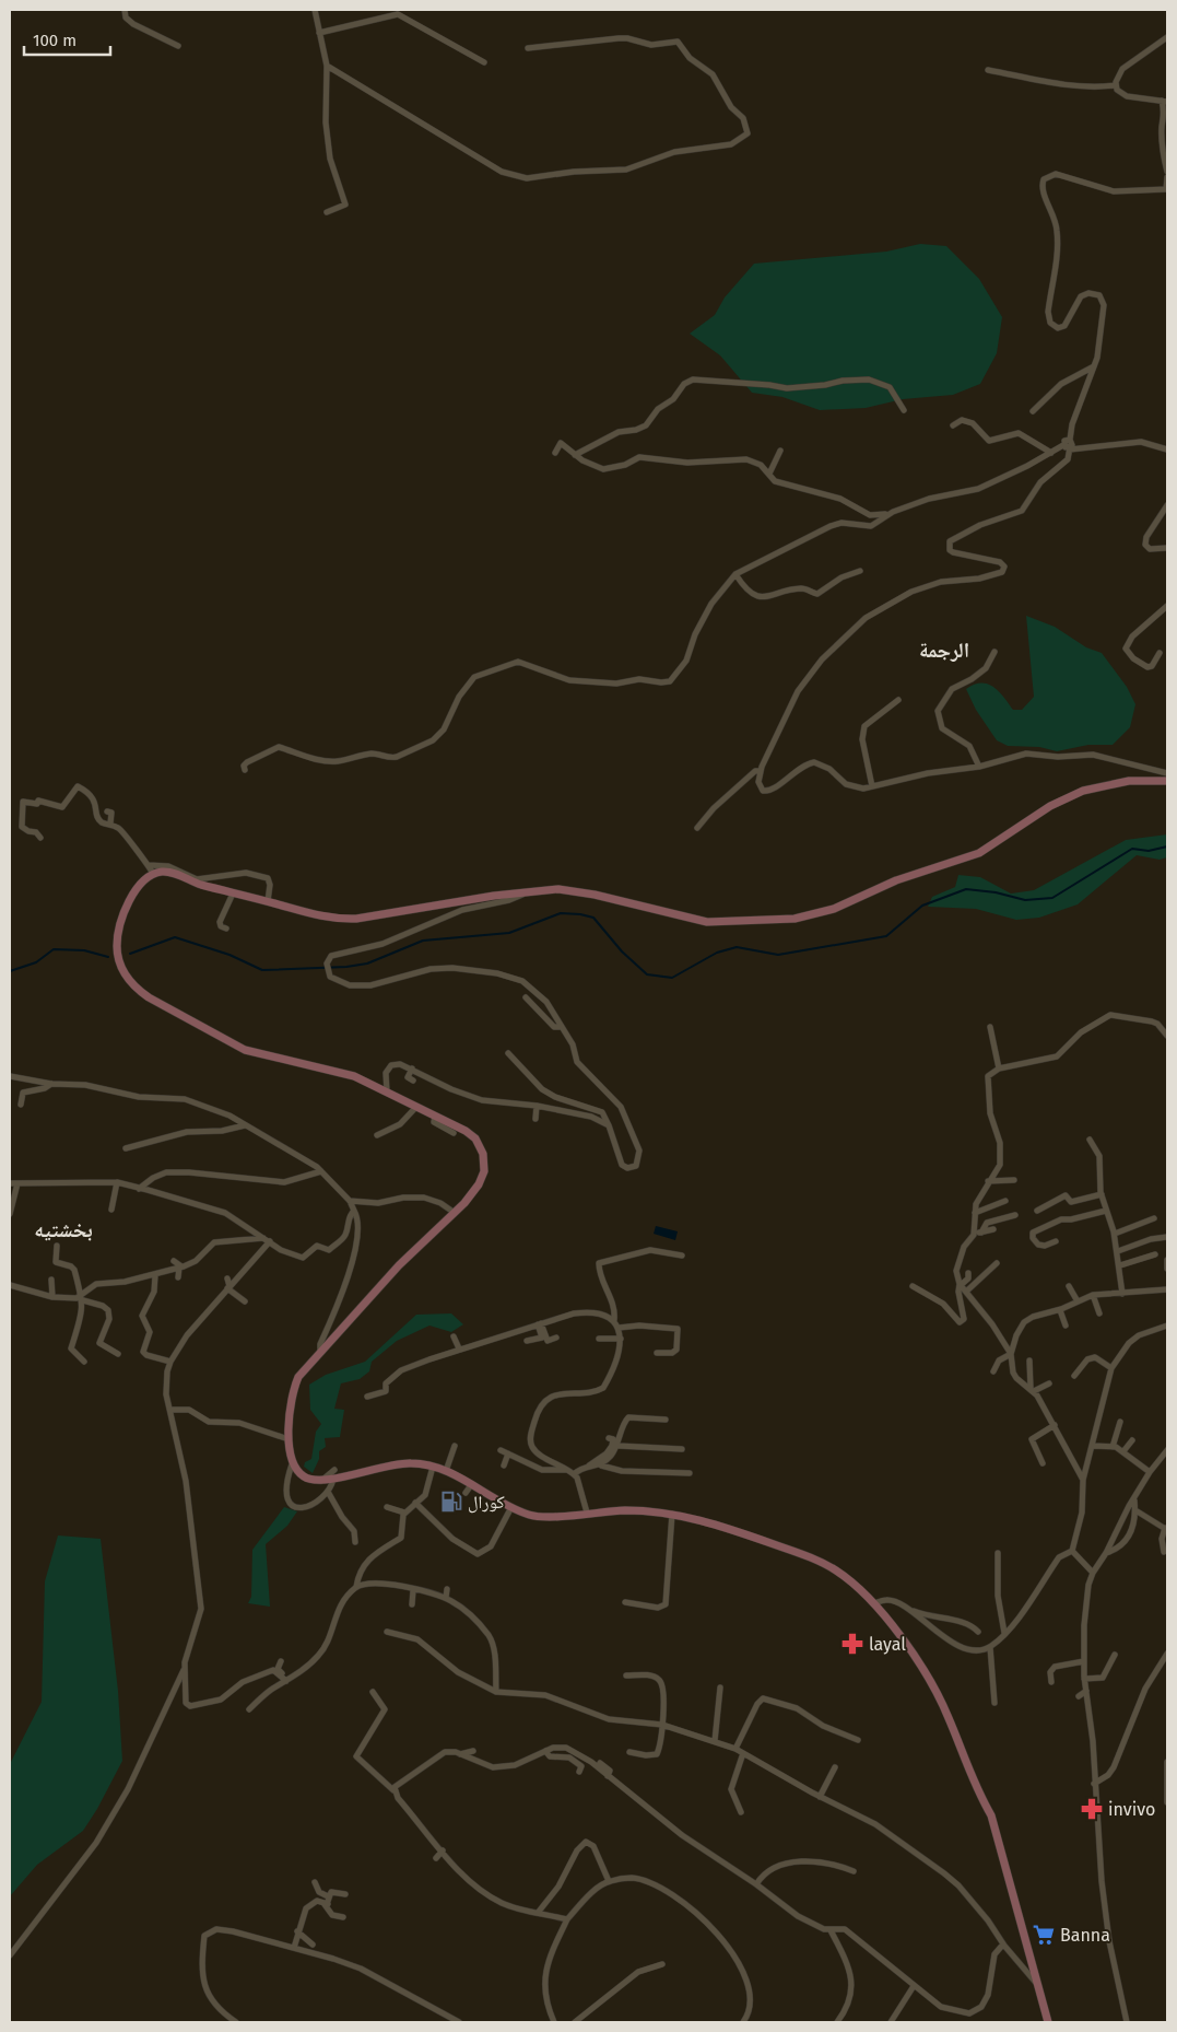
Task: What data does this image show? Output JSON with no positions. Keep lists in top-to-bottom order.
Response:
{
  "districts": ["الرجمة", "بخشتيه"],
  "places": {
    "fuel station": ["كورال"],
    "pharmacy": ["layal", "invivo"],
    "supermarket": ["Banna"]
  },
  "scale_bar": "100 m"
}
